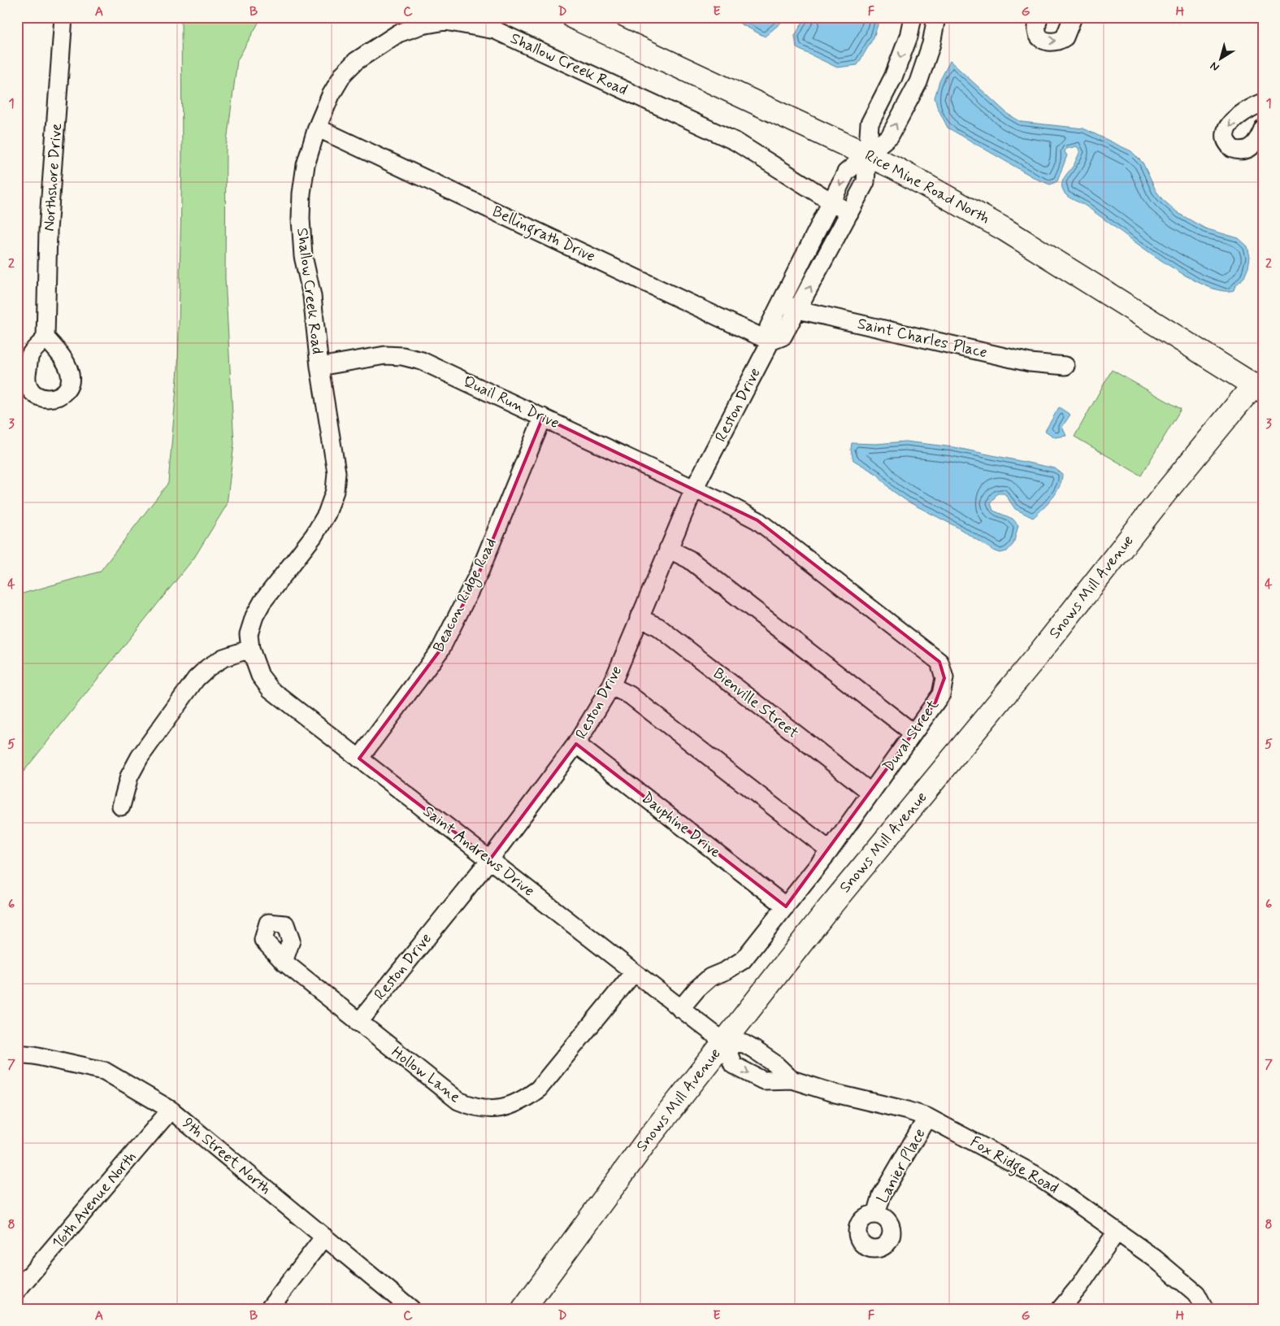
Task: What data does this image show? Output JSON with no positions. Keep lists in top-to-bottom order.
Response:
{
  "streets": {
    "main road": ["Rice Mine Road North", "Snows Mill Avenue"],
    "street": [
      "Shallow Creek Road",
      "Northshore Drive",
      "Bellingrath Drive",
      "Saint Charles Place",
      "Quail Run Drive",
      "Reston Drive",
      "Beacon Ridge Road",
      "Bienville Street",
      "Duval Street",
      "Dauphine Drive",
      "Saint Andrews Drive",
      "Hollow Lane",
      "9th Street North",
      "Fox Ridge Road",
      "Lanier Place",
      "16th Avenue North"
    ]
  },
  "crossings": [
    ["Shallow Creek Road", "Bellingrath Drive"],
    ["Shallow Creek Road", "Quail Run Drive"],
    ["Shallow Creek Road", "Reston Drive"],
    ["Shallow Creek Road", "Saint Andrews Drive"],
    ["Rice Mine Road North", "Reston Drive"],
    ["Rice Mine Road North", "Snows Mill Avenue"],
    ["Bellingrath Drive", "Reston Drive"],
    ["Saint Charles Place", "Reston Drive"],
    ["Quail Run Drive", "Reston Drive"],
    ["Quail Run Drive", "Beacon Ridge Road"],
    ["Quail Run Drive", "Duval Street"],
    ["Reston Drive", "Bienville Street"],
    ["Reston Drive", "Duval Street"],
    ["Reston Drive", "Dauphine Drive"],
    ["Reston Drive", "Saint Andrews Drive"],
    ["Reston Drive", "Hollow Lane"],
    ["Snows Mill Avenue", "Saint Andrews Drive"],
    ["Snows Mill Avenue", "Fox Ridge Road"],
    ["Beacon Ridge Road", "Saint Andrews Drive"],
    ["Bienville Street", "Duval Street"],
    ["Duval Street", "Dauphine Drive"],
    ["Duval Street", "Saint Andrews Drive"],
    ["Saint Andrews Drive", "Hollow Lane"],
    ["Saint Andrews Drive", "Fox Ridge Road"],
    ["9th Street North", "16th Avenue North"],
    ["Fox Ridge Road", "Lanier Place"]
  ],
  "north": "bottom left",
  "grid": {
    "columns": [
      "A",
      "B",
      "C",
      "D",
      "E",
      "F",
      "G",
      "H"
    ],
    "rows": [
      "1",
      "2",
      "3",
      "4",
      "5",
      "6",
      "7",
      "8"
    ]
  }
}
